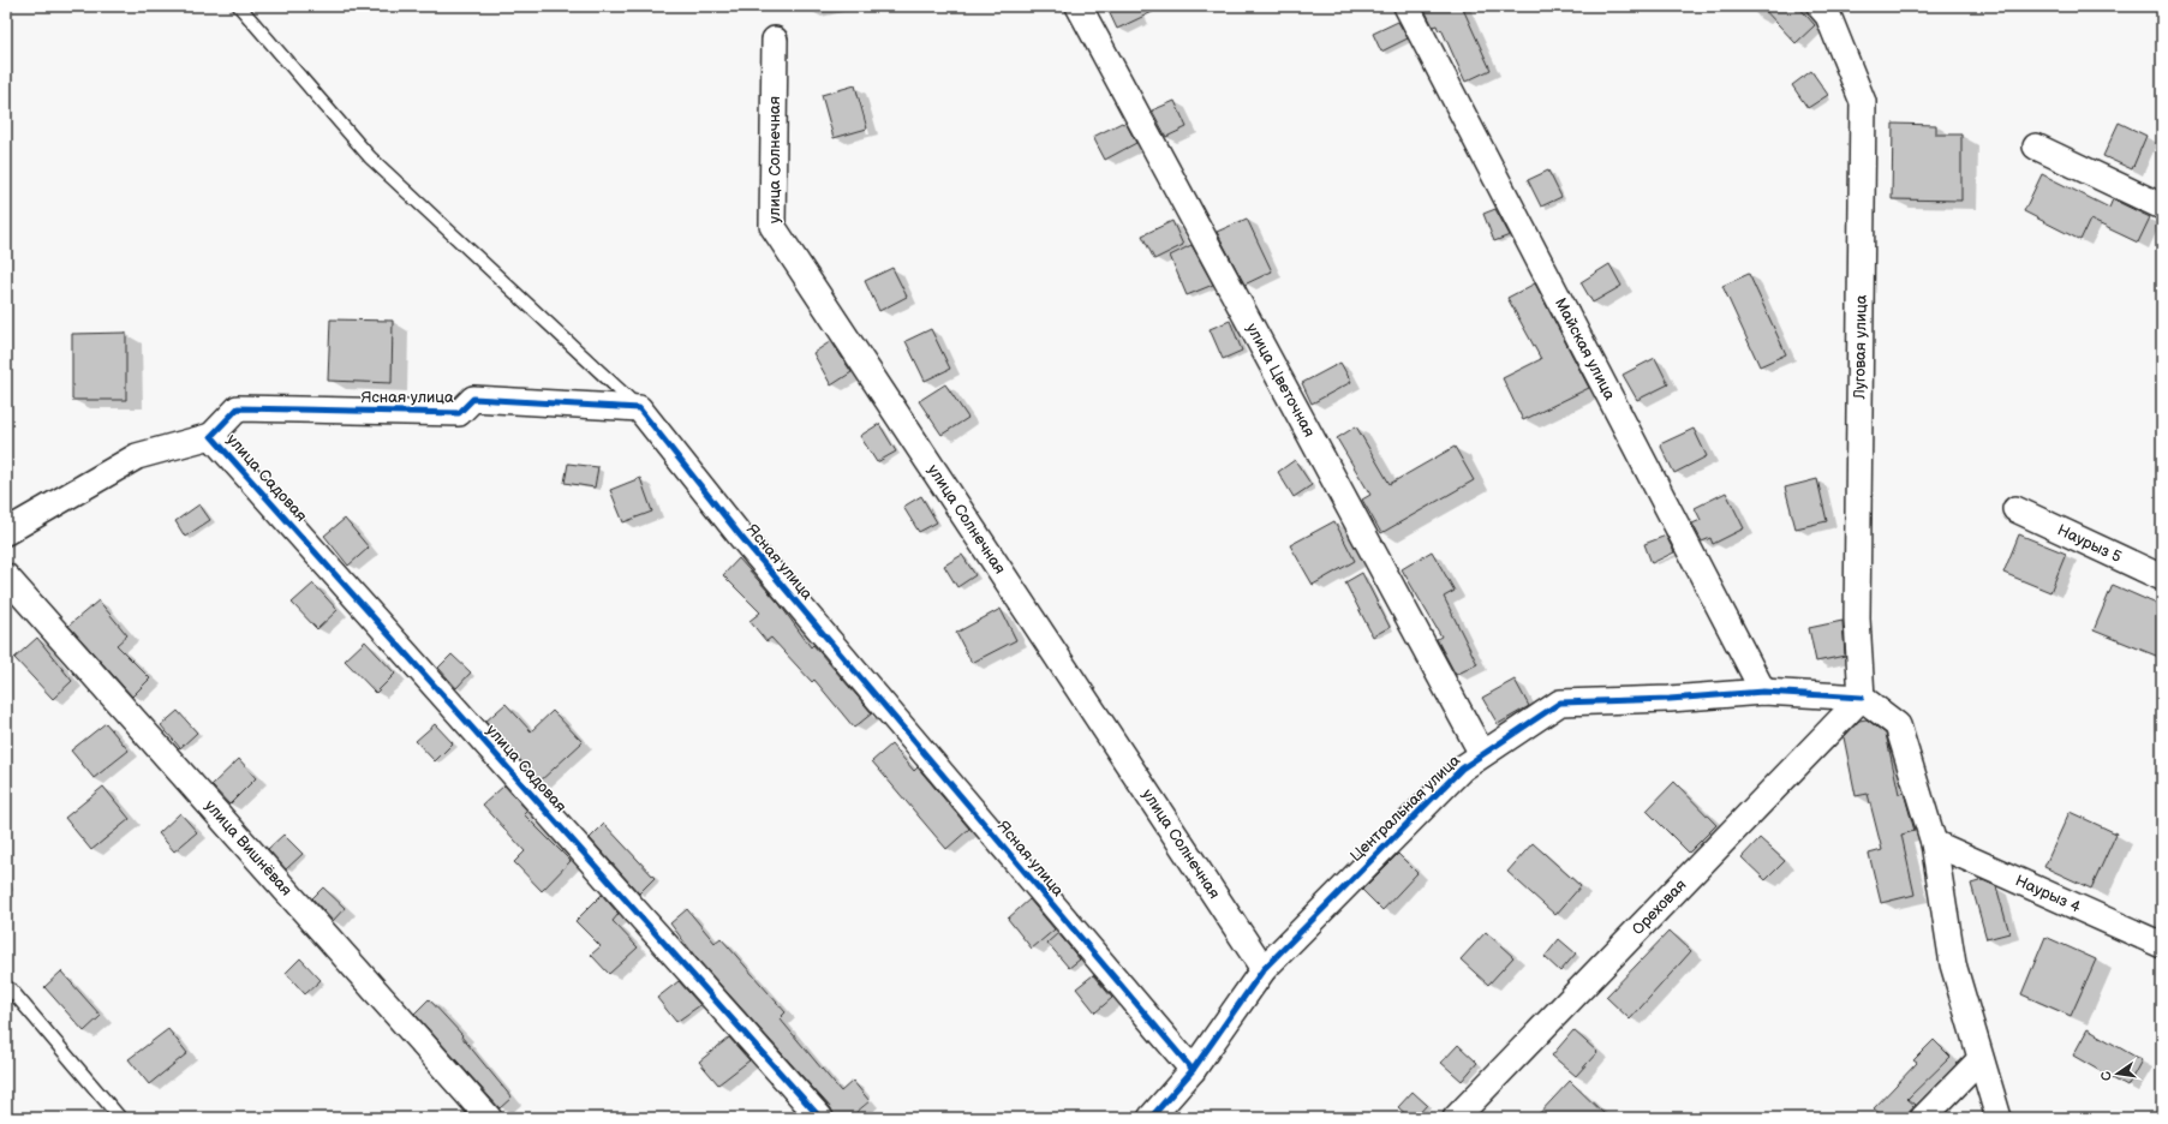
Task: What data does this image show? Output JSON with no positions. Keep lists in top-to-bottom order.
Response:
{
  "streets": {
    "street": [
      "улица Солнечная",
      "Луговая улица",
      "Майская улица",
      "улица Цветочная",
      "Ясная улица",
      "улица Садовая",
      "Наурыз 5",
      "Центральная улица",
      "улица Вишнёвая",
      "Наурыз 4",
      "Ореховая"
    ]
  },
  "crossings": [
    ["улица Солнечная", "Центральная улица"],
    ["Луговая улица", "Центральная улица"],
    ["Луговая улица", "Ореховая"],
    ["Майская улица", "Центральная улица"],
    ["улица Цветочная", "Центральная улица"],
    ["Ясная улица", "улица Садовая"],
    ["Ясная улица", "Центральная улица"],
    ["Центральная улица", "Ореховая"]
  ],
  "north": "left"
}
